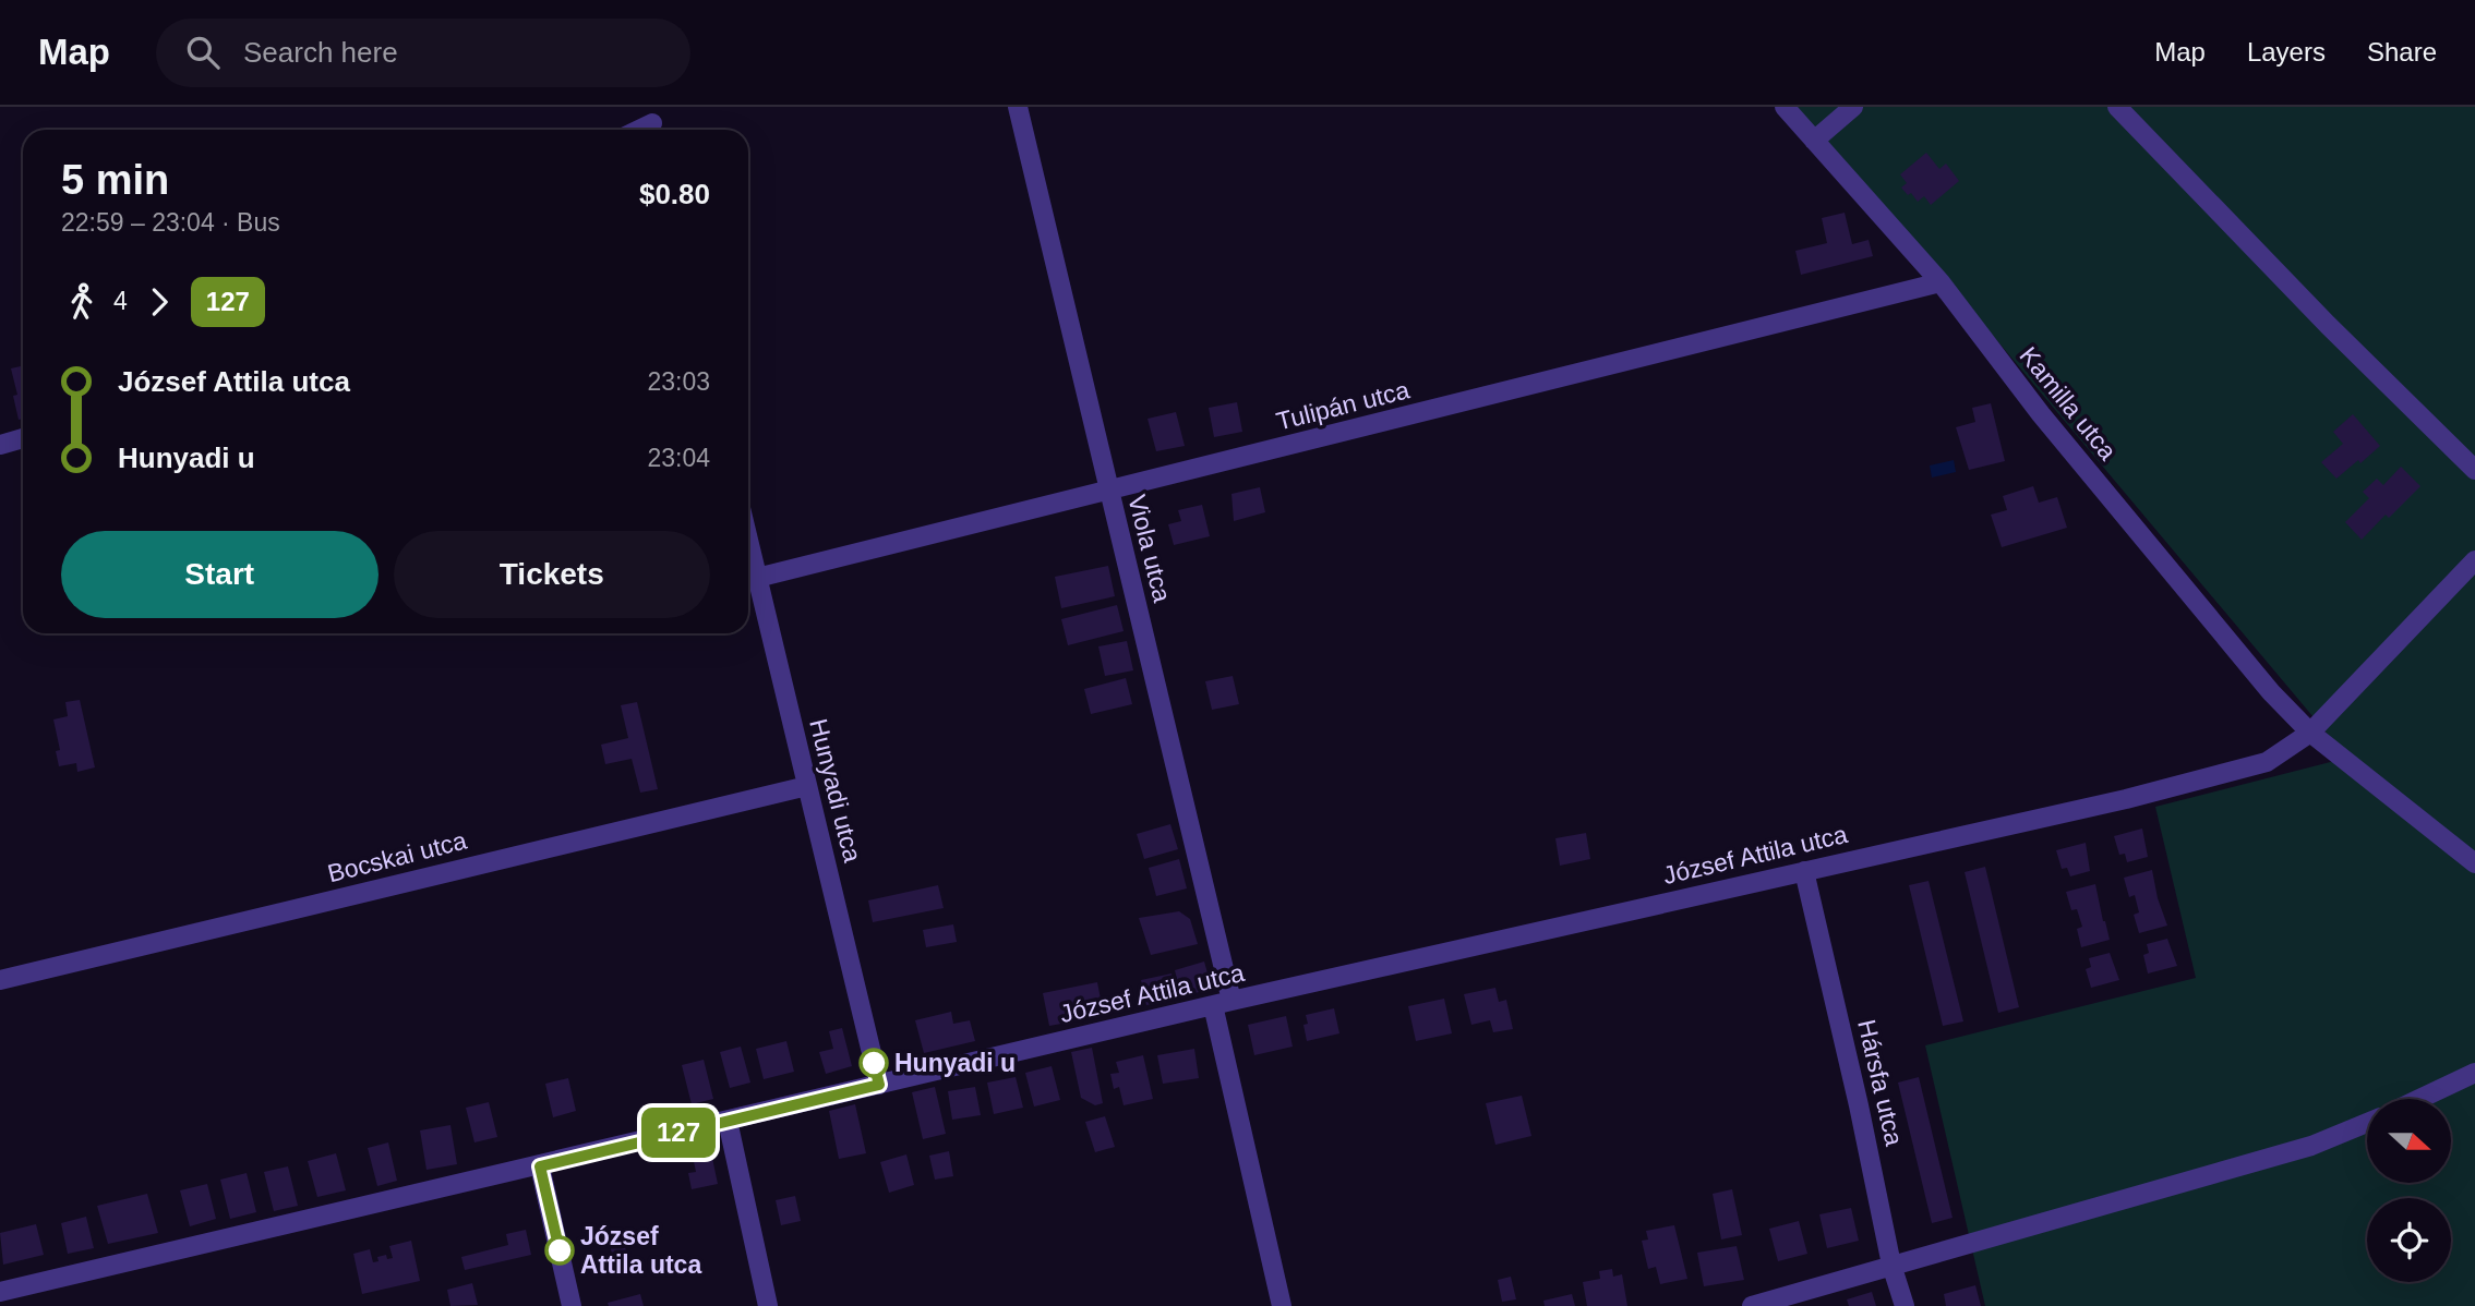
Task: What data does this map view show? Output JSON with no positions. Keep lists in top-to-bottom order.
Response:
{
  "streets": {
    "street": [
      "Kamilla utca",
      "Tulipán utca",
      "Viola utca",
      "Hunyadi utca",
      "József Attila utca",
      "Bocskai utca",
      "Hársfa utca"
    ]
  },
  "crossings": [
    ["Kamilla utca", "Tulipán utca"],
    ["Kamilla utca", "József Attila utca"],
    ["Tulipán utca", "Viola utca"],
    ["Tulipán utca", "Hunyadi utca"],
    ["Viola utca", "József Attila utca"],
    ["Hunyadi utca", "József Attila utca"],
    ["Hunyadi utca", "Bocskai utca"],
    ["József Attila utca", "Hársfa utca"]
  ],
  "places": ["Hunyadi u", "József Attila utca"],
  "lines": ["bus line 127"],
  "north": "right",
  "page": {
    "header": "Map",
    "search": "Search here",
    "nav": ["Map", "Layers", "Share"],
    "on_map": "127",
    "heading": ["5 min", "22:59 – 23:04 · Bus", "$0.80"],
    "legs": ["4", "127"],
    "list": [
      {
        "name": "József Attila utca",
        "value": "23:03"
      },
      {
        "name": "Hunyadi u",
        "value": "23:04"
      }
    ],
    "buttons": ["Start", "Tickets"]
  }
}
